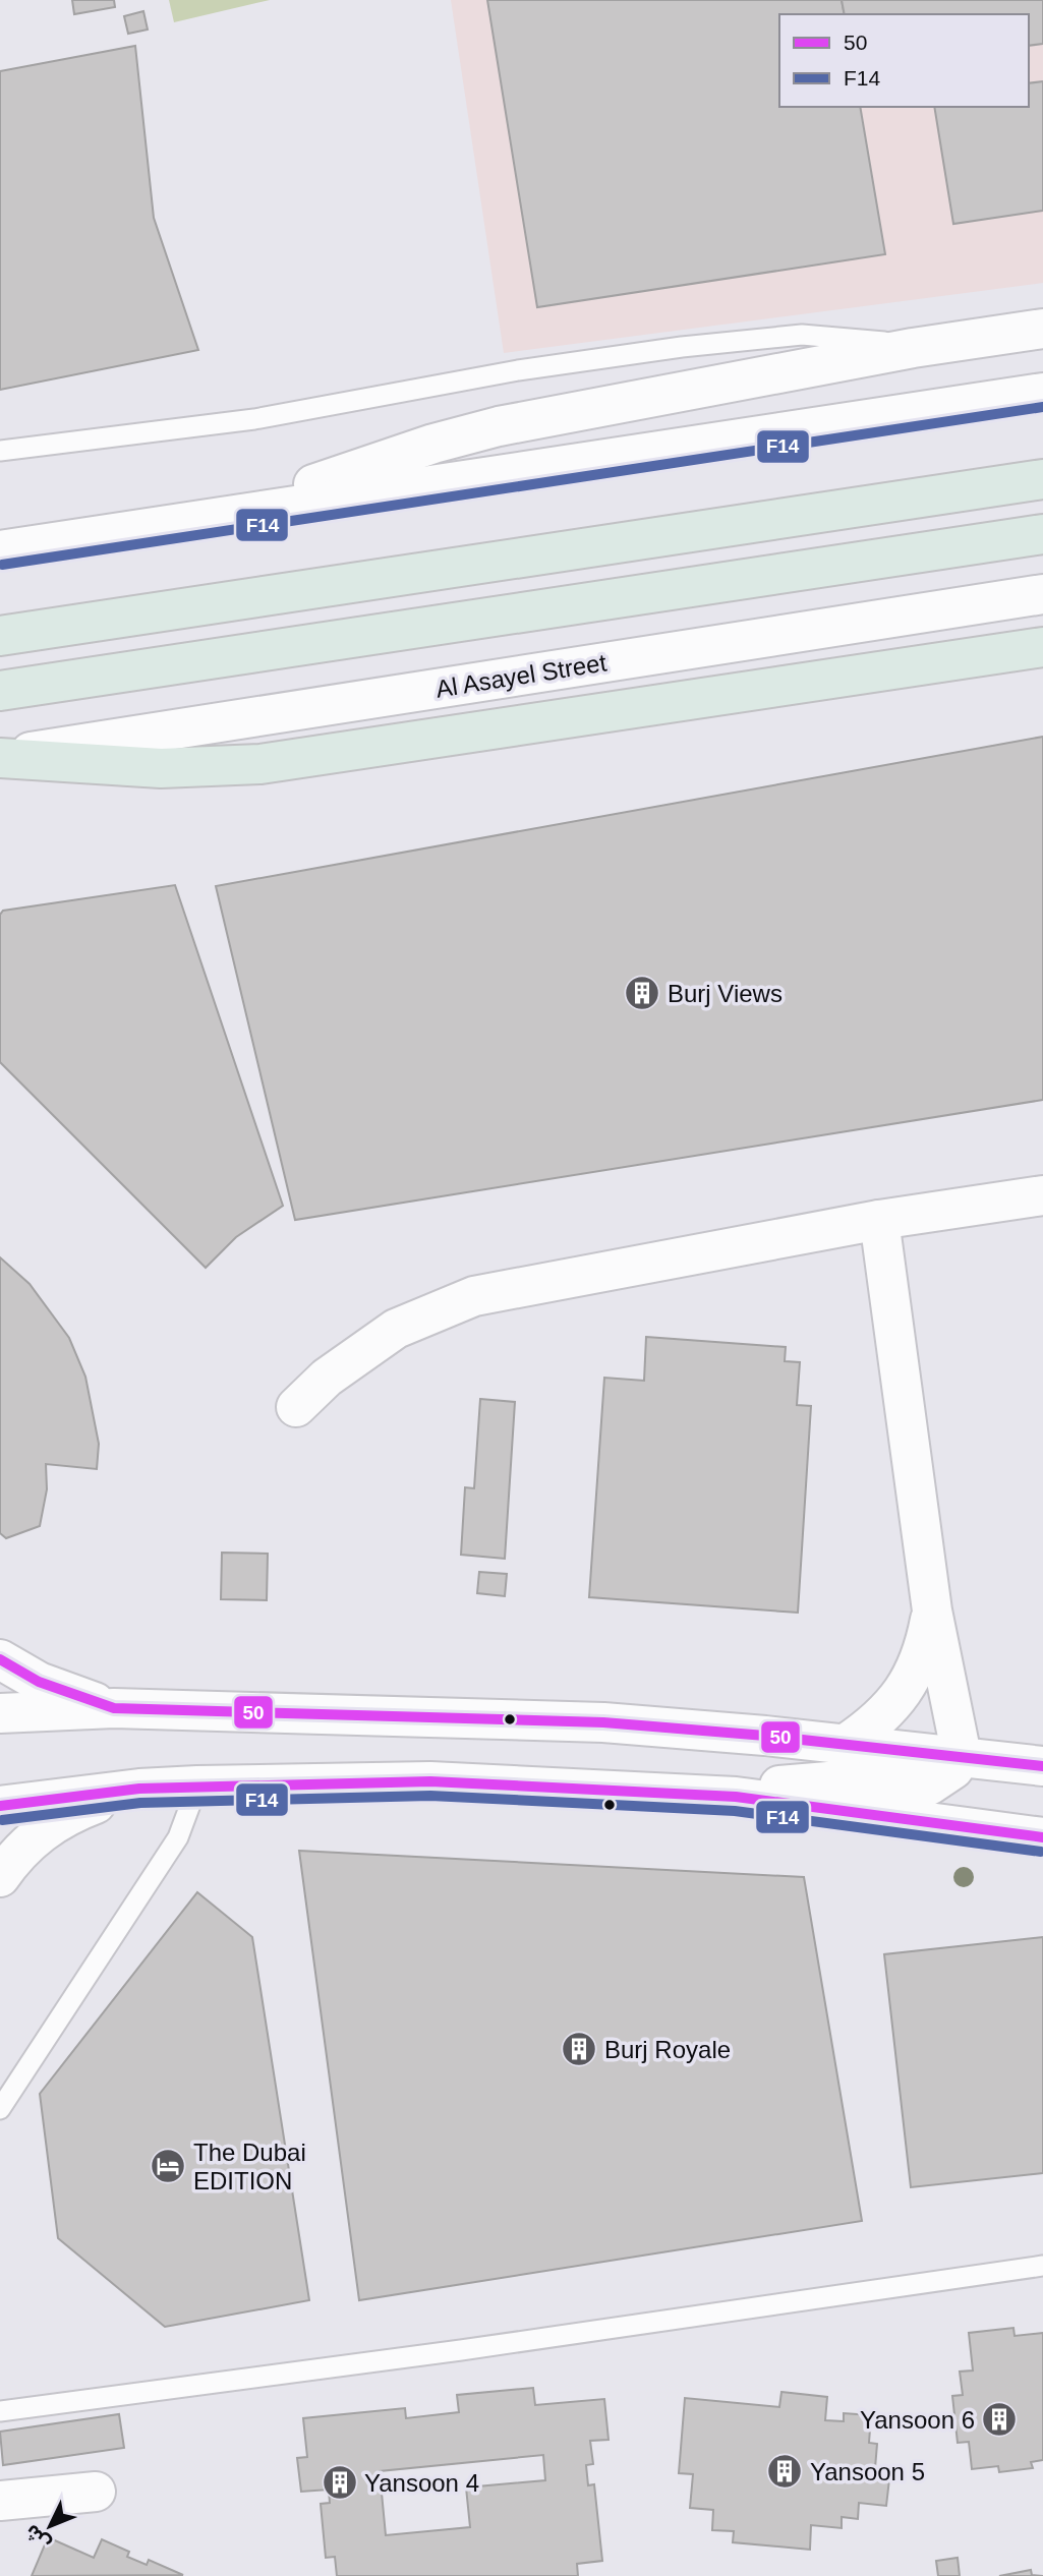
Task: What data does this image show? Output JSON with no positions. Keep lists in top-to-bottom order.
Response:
{
  "streets": {
    "street": ["Al Asayel Street"]
  },
  "places": {
    "building": [
      "Burj Views",
      "Burj Royale",
      "Yansoon 6",
      "Yansoon 5",
      "Yansoon 4"
    ],
    "hotel": ["The Dubai EDITION"]
  },
  "lines": ["transit line F14", "transit line 50"],
  "legend": ["50", "F14"],
  "north": "bottom left"
}
